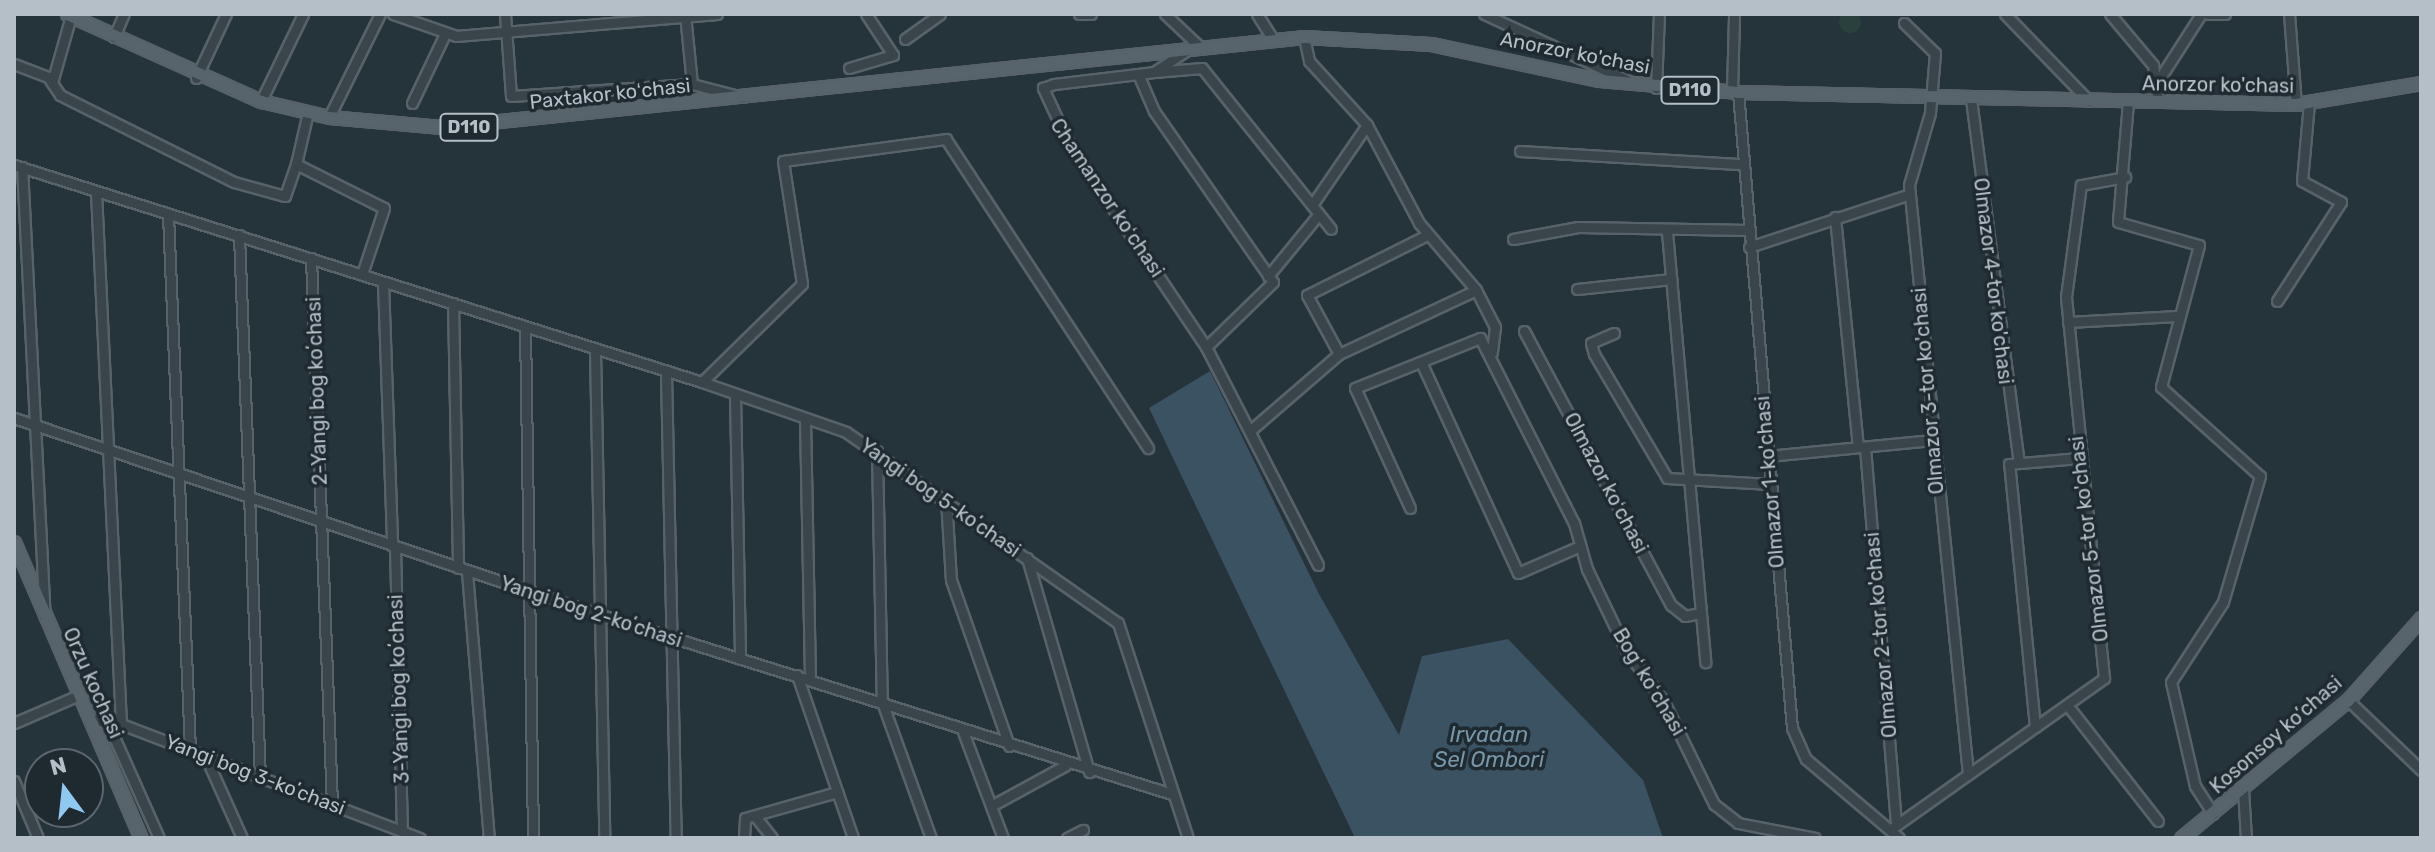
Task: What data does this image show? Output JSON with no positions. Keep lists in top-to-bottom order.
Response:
{
  "streets": {
    "main road": [
      "Anorzor ko'chasi",
      "D110",
      "Paxtakor koʻchasi",
      "Orzu kochasi",
      "Kosonsoy ko’chasi"
    ],
    "street": [
      "Chamanzor koʻchasi",
      "Olmazor 4-tor ko'chasi",
      "2-Yangi bog koʼchasi",
      "Olmazor 3-tor ko'chasi",
      "Olmazor 1-ko'chasi",
      "Olmazor koʻchasi",
      "Yangi bog 5-koʼchasi",
      "Olmazor 5-tor ko'chasi",
      "Yangi bog 2-koʼchasi",
      "Olmazor 2-tor ko'chasi",
      "Bogʻ koʻchasi",
      "3-Yangi bog koʼchasi",
      "Yangi bog 3-koʼchasi"
    ]
  },
  "crossings": [
    ["Anorzor ko'chasi", "Paxtakor koʻchasi"],
    ["Anorzor ko'chasi", "Olmazor 4-tor ko'chasi"],
    ["Anorzor ko'chasi", "Olmazor 3-tor ko'chasi"],
    ["Anorzor ko'chasi", "Olmazor 1-ko'chasi"],
    ["Olmazor 4-tor ko'chasi", "Olmazor 5-tor ko'chasi"],
    ["2-Yangi bog koʼchasi", "Yangi bog 5-koʼchasi"],
    ["2-Yangi bog koʼchasi", "Yangi bog 2-koʼchasi"],
    ["Olmazor 3-tor ko'chasi", "Olmazor 5-tor ko'chasi"],
    ["Olmazor 1-ko'chasi", "Olmazor 5-tor ko'chasi"],
    ["Olmazor 1-ko'chasi", "Olmazor 2-tor ko'chasi"],
    ["Yangi bog 5-koʼchasi", "Yangi bog 2-koʼchasi"],
    ["Olmazor 5-tor ko'chasi", "Olmazor 2-tor ko'chasi"],
    ["Yangi bog 2-koʼchasi", "3-Yangi bog koʼchasi"],
    ["Orzu kochasi", "Yangi bog 3-koʼchasi"],
    ["3-Yangi bog koʼchasi", "Yangi bog 3-koʼchasi"]
  ],
  "water": ["Irvadan Sel Ombori"],
  "north": "top"
}
